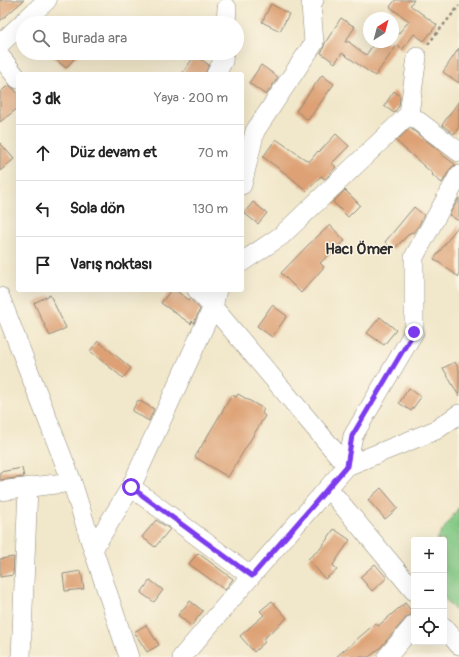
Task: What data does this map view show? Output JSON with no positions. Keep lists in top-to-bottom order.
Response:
{
  "districts": ["Hacı Ömer"],
  "north": "top right",
  "page": {
    "search": "Burada ara",
    "heading": ["3 dk", "Yaya · 200 m"],
    "list": [
      ["Düz devam et", "70 m"],
      ["Sola dön", "130 m"],
      "Varış noktası"
    ],
    "map_buttons": ["+", "−"]
  }
}
